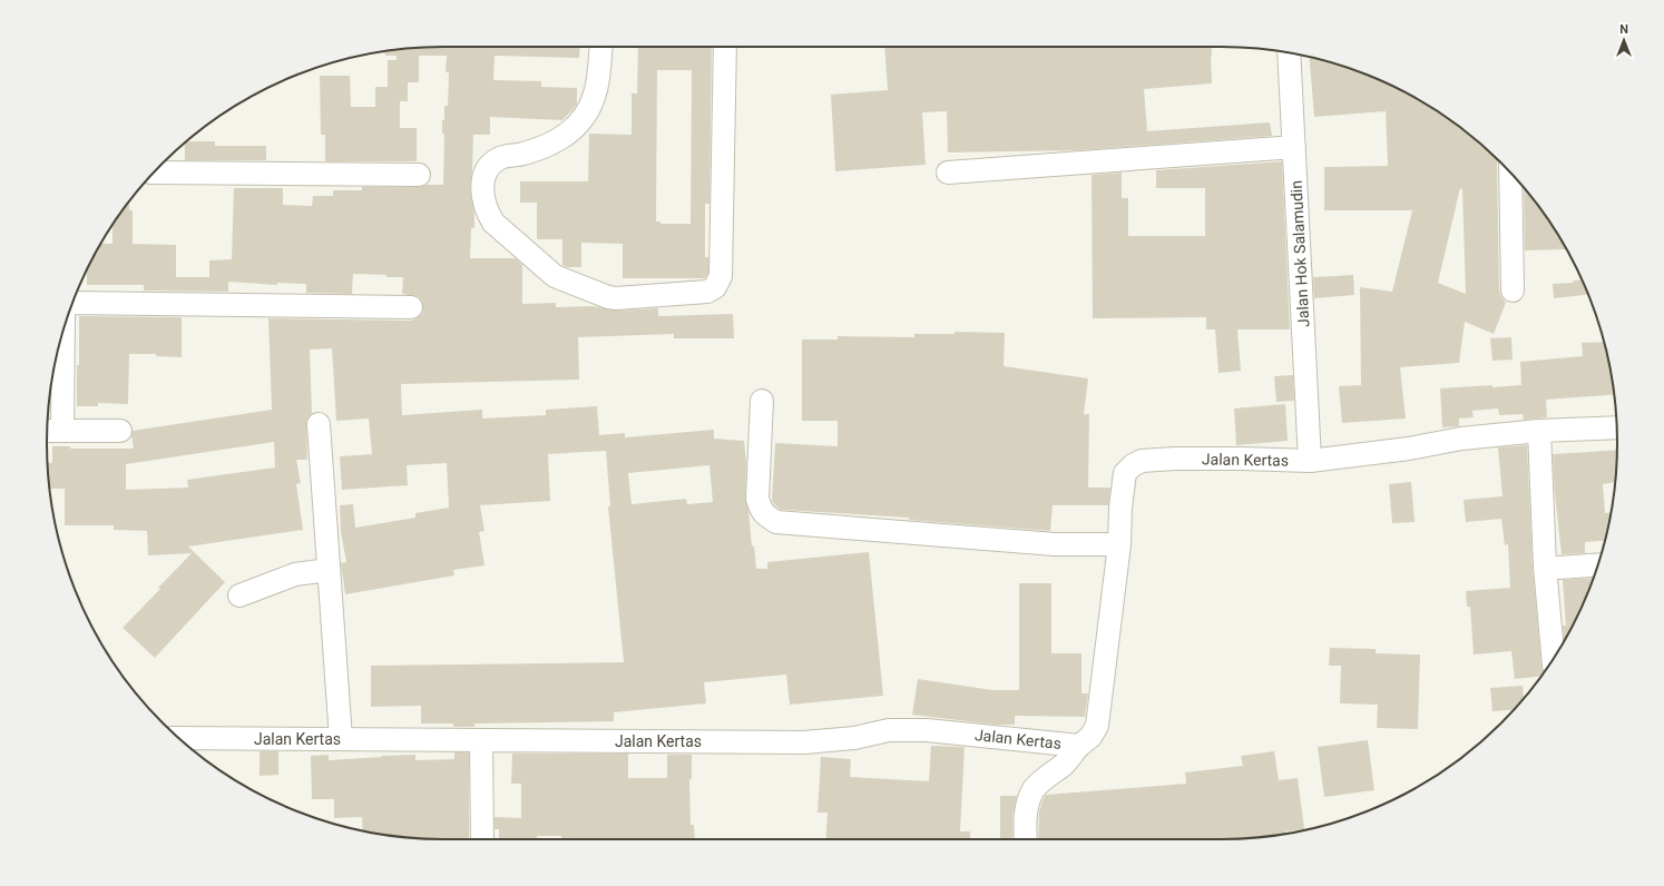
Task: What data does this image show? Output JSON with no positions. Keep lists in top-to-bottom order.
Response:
{
  "streets": {
    "street": ["Jalan Hok Salamudin", "Jalan Kertas"]
  },
  "crossings": [
    ["Jalan Hok Salamudin", "Jalan Kertas"]
  ],
  "north": "top"
}
